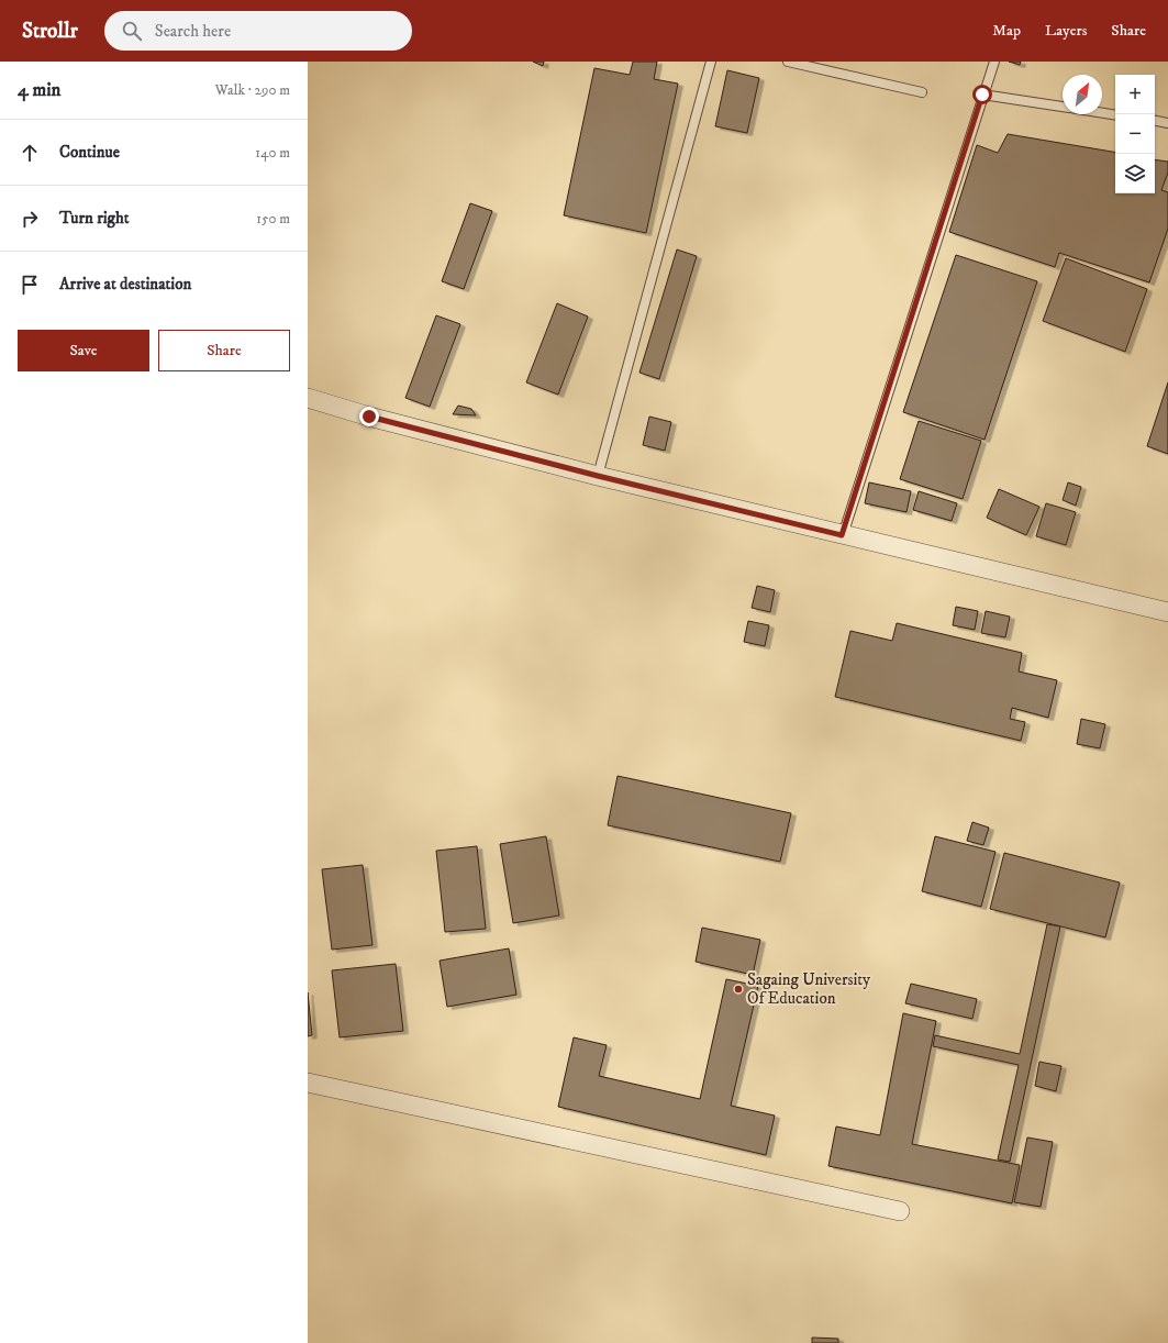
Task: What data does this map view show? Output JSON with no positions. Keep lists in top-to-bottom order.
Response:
{
  "places": ["Sagaing University Of Education"],
  "north": "top right",
  "page": {
    "header": "Strollr",
    "search": "Search here",
    "nav": ["Map", "Layers", "Share"],
    "heading": ["4 min", "Walk · 290 m"],
    "map_buttons": ["+", "−"],
    "list": [
      ["Continue", "140 m"],
      ["Turn right", "150 m"],
      "Arrive at destination"
    ],
    "buttons": ["Save", "Share"]
  }
}
